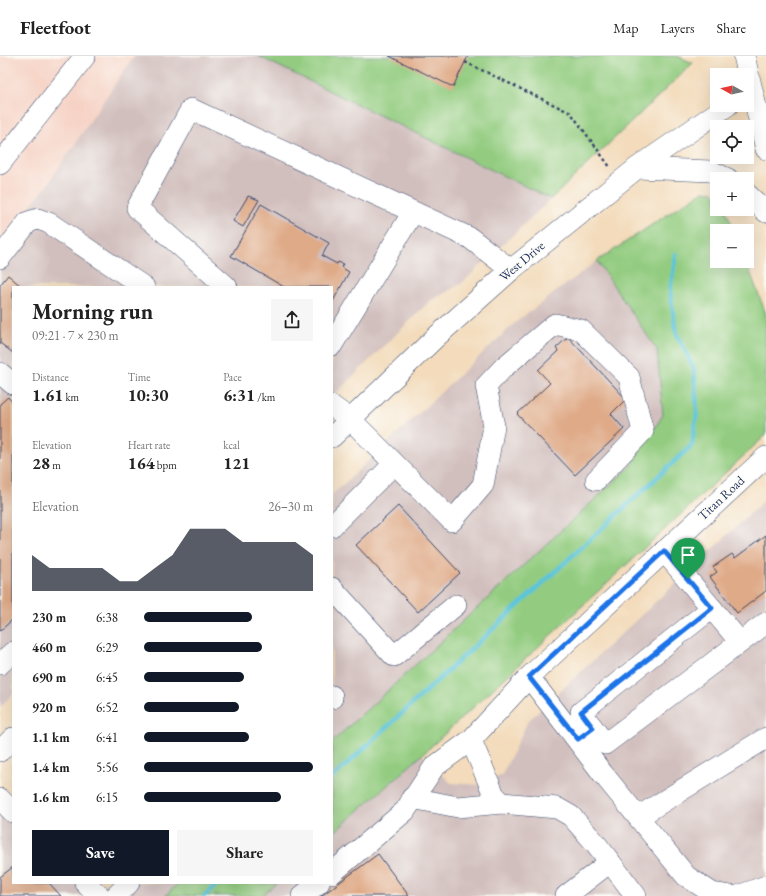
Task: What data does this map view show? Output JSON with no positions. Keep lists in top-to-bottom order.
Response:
{
  "streets": {
    "street": ["West Drive", "Titan Road"]
  },
  "north": "left",
  "page": {
    "header": "Fleetfoot",
    "nav": ["Map", "Layers", "Share"],
    "map_buttons": ["+", "−"],
    "heading": ["Morning run", "09:21 · 7 × 230 m"],
    "stats": [
      ["Distance", "1.61 km"],
      ["Time", "10:30"],
      ["Pace", "6:31 /km"],
      ["Elevation", "28 m"],
      ["Heart rate", "164 bpm"],
      ["kcal", "121"]
    ],
    "chart": ["Elevation", "26–30 m"],
    "list": [
      {
        "name": "230 m",
        "note": "6:38"
      },
      {
        "name": "460 m",
        "note": "6:29"
      },
      {
        "name": "690 m",
        "note": "6:45"
      },
      {
        "name": "920 m",
        "note": "6:52"
      },
      {
        "name": "1.1 km",
        "note": "6:41"
      },
      {
        "name": "1.4 km",
        "note": "5:56"
      },
      {
        "name": "1.6 km",
        "note": "6:15"
      }
    ],
    "buttons": ["Save", "Share"]
  }
}
